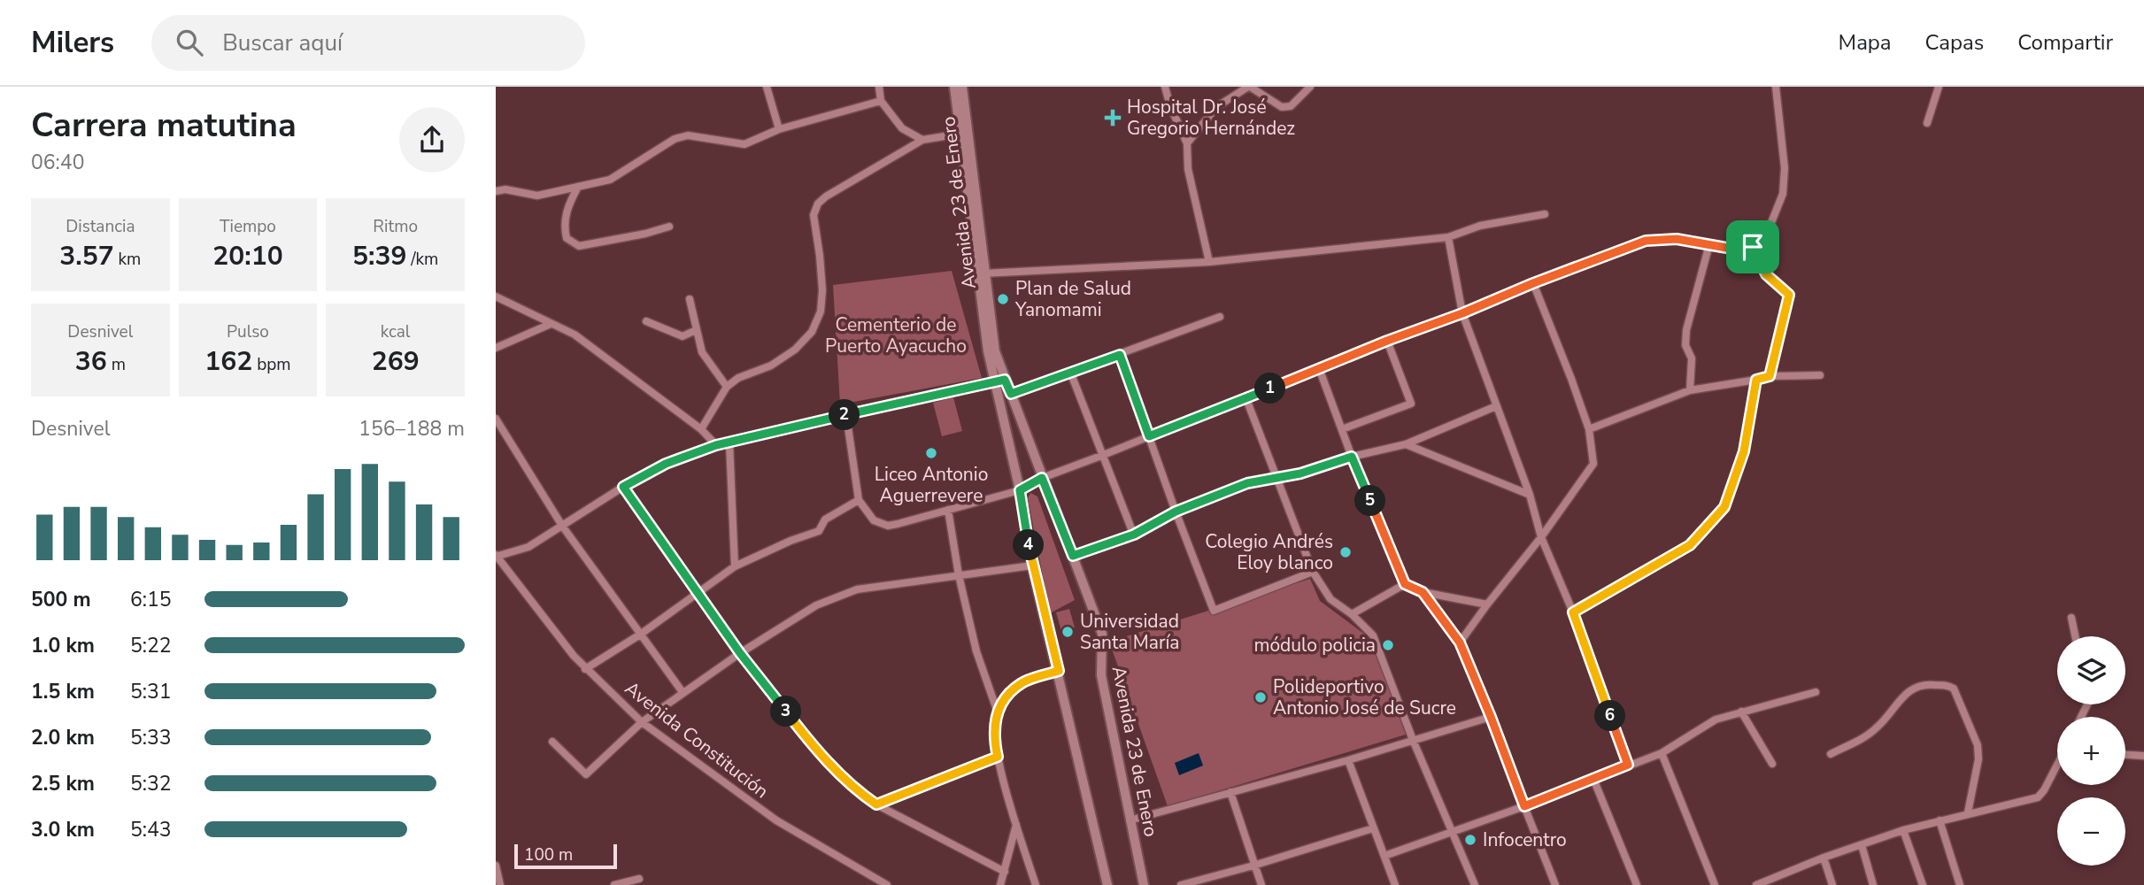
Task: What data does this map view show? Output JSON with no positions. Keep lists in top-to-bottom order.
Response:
{
  "streets": {
    "main road": ["Avenida 23 de Enero"],
    "street": ["Avenida Constitución"]
  },
  "parks": ["Cementerio de Puerto Ayacucho"],
  "places": {
    "health": ["Hospital Dr. José Gregorio Hernández"],
    "other": [
      "Plan de Salud Yanomami",
      "Liceo Antonio Aguerrevere",
      "Colegio Andrés Eloy blanco",
      "Universidad Santa María",
      "módulo policia",
      "Polideportivo Antonio José de Sucre",
      "Infocentro"
    ]
  },
  "scale_bar": "100 m",
  "page": {
    "header": "Milers",
    "search": "Buscar aquí",
    "nav": ["Mapa", "Capas", "Compartir"],
    "heading": ["Carrera matutina", "06:40"],
    "stats": [
      ["Distancia", "3.57 km"],
      ["Tiempo", "20:10"],
      ["Ritmo", "5:39 /km"],
      ["Desnivel", "36 m"],
      ["Pulso", "162 bpm"],
      ["kcal", "269"]
    ],
    "pins": [
      "1",
      "2",
      "5",
      "4",
      "3",
      "6"
    ],
    "chart": ["Desnivel", "156–188 m"],
    "list": [
      {
        "name": "500 m",
        "note": "6:15"
      },
      {
        "name": "1.0 km",
        "note": "5:22"
      },
      {
        "name": "1.5 km",
        "note": "5:31"
      },
      {
        "name": "2.0 km",
        "note": "5:33"
      },
      {
        "name": "2.5 km",
        "note": "5:32"
      },
      {
        "name": "3.0 km",
        "note": "5:43"
      }
    ],
    "map_buttons": ["+", "−"],
    "scale": "100 m"
  }
}
